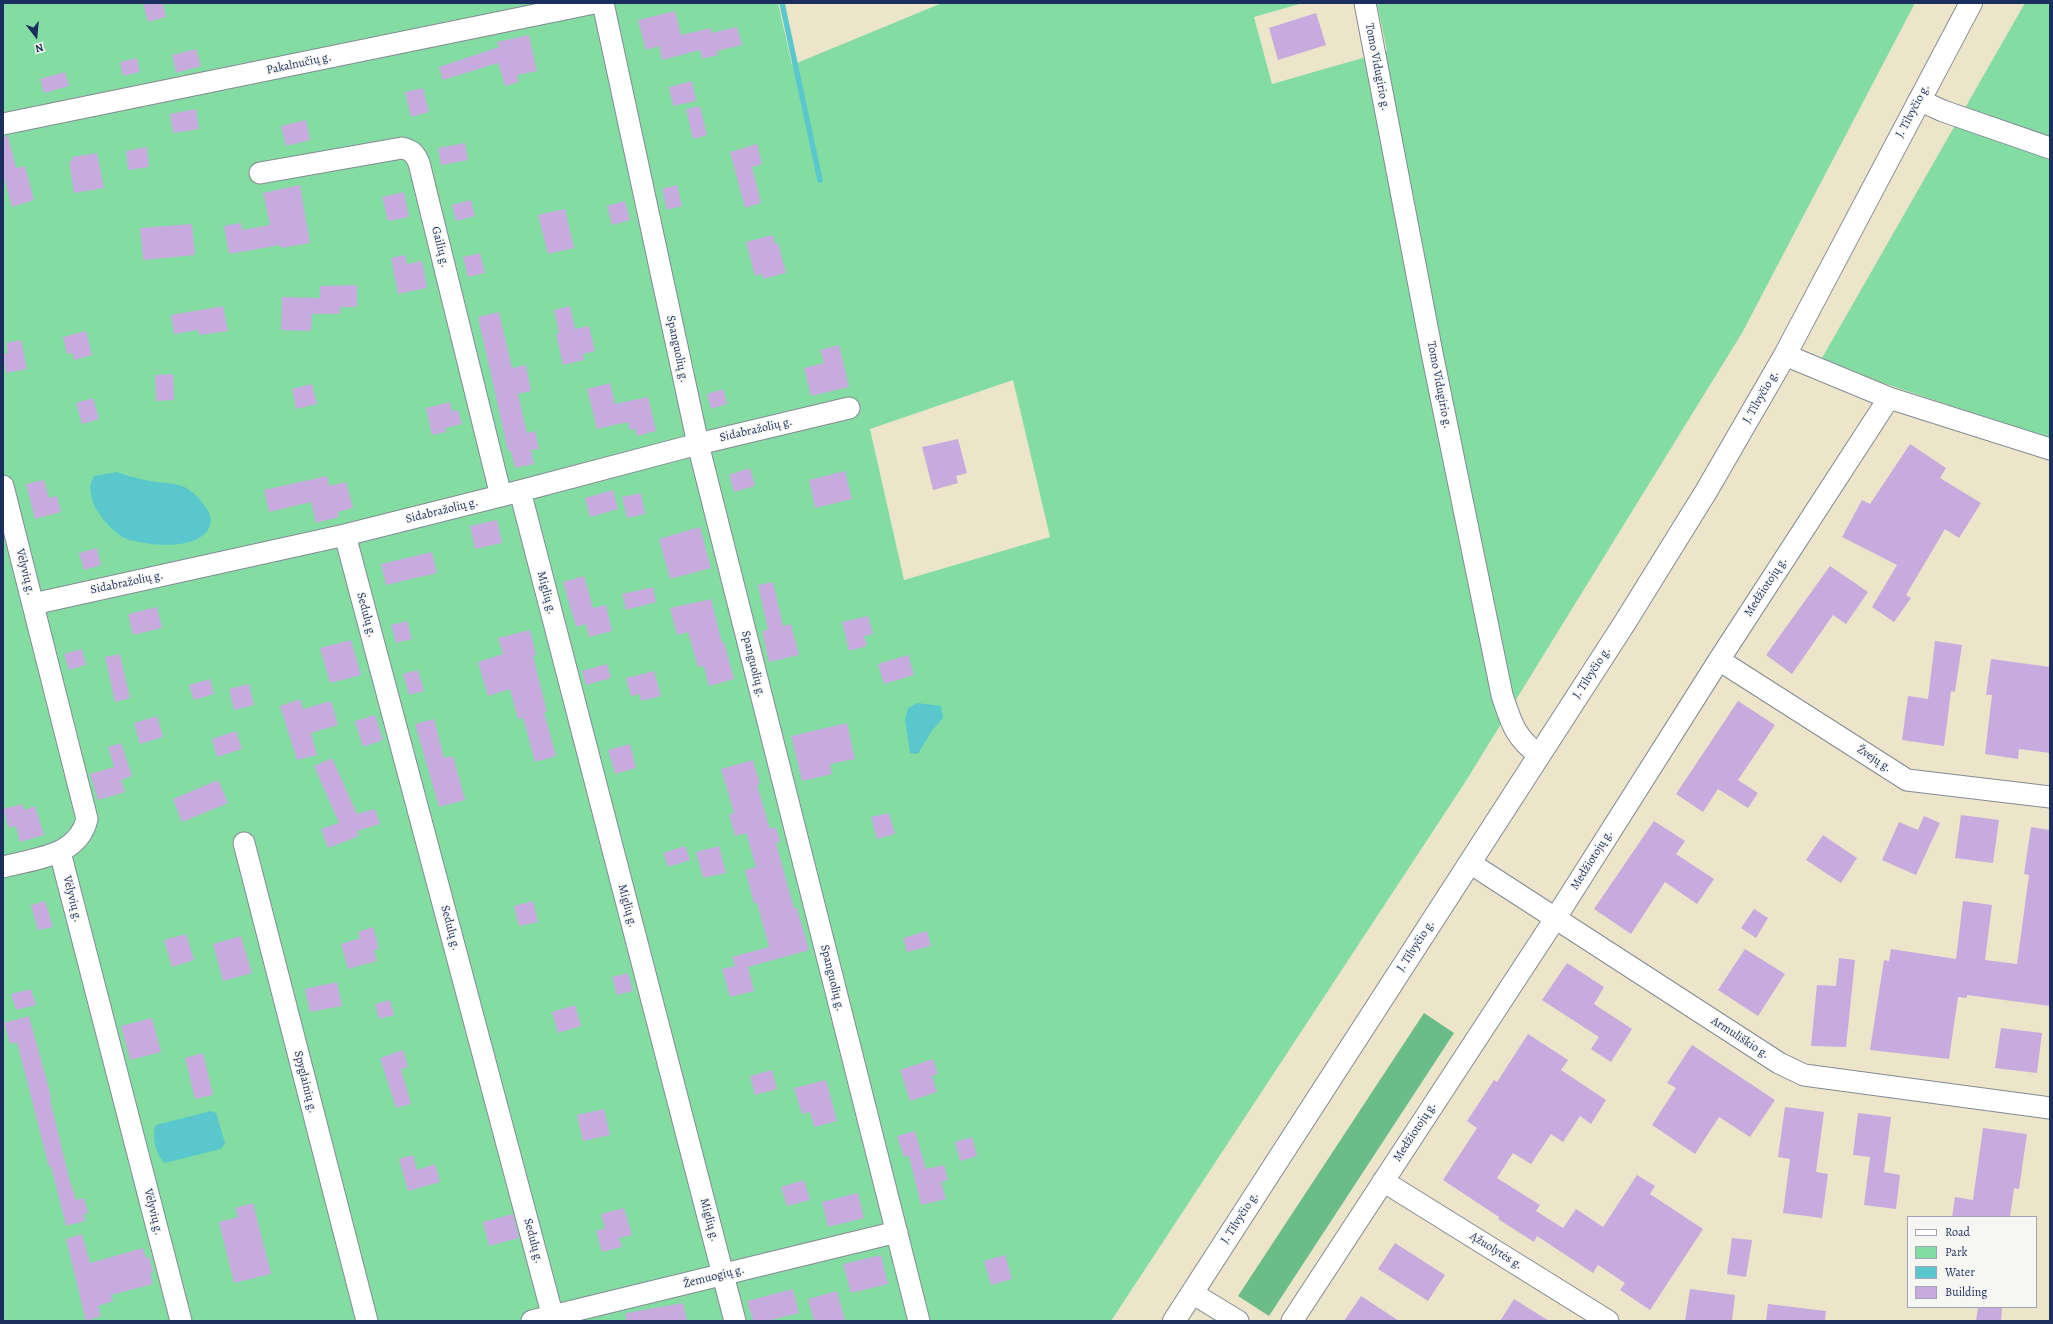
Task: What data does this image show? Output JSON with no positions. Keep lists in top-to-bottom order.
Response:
{
  "streets": {
    "main road": ["J. Tilvyčio g."],
    "street": [
      "Pakalnučių g.",
      "Tomo Vidugirio g.",
      "Gailių g.",
      "Spanguolių g.",
      "Sidabražolių g.",
      "Vėlyvių g.",
      "Medžiotojų g.",
      "Miglių g.",
      "Sedulų g.",
      "Žvejų g.",
      "Armuliškio g.",
      "Spyglainių g.",
      "Ąžuolytės g.",
      "Žemuogių g."
    ]
  },
  "crossings": [
    ["Tomo Vidugirio g.", "J. Tilvyčio g."],
    ["J. Tilvyčio g.", "Armuliškio g."],
    ["Gailių g.", "Sidabražolių g."],
    ["Gailių g.", "Miglių g."],
    ["Spanguolių g.", "Sidabražolių g."],
    ["Spanguolių g.", "Žemuogių g."],
    ["Sidabražolių g.", "Vėlyvių g."],
    ["Sidabražolių g.", "Miglių g."],
    ["Sidabražolių g.", "Sedulų g."],
    ["Medžiotojų g.", "Žvejų g."],
    ["Medžiotojų g.", "Armuliškio g."],
    ["Medžiotojų g.", "Ąžuolytės g."],
    ["Miglių g.", "Žemuogių g."],
    ["Sedulų g.", "Žemuogių g."]
  ],
  "legend": [
    "Road",
    "Park",
    "Water",
    "Building"
  ],
  "north": "bottom"
}
